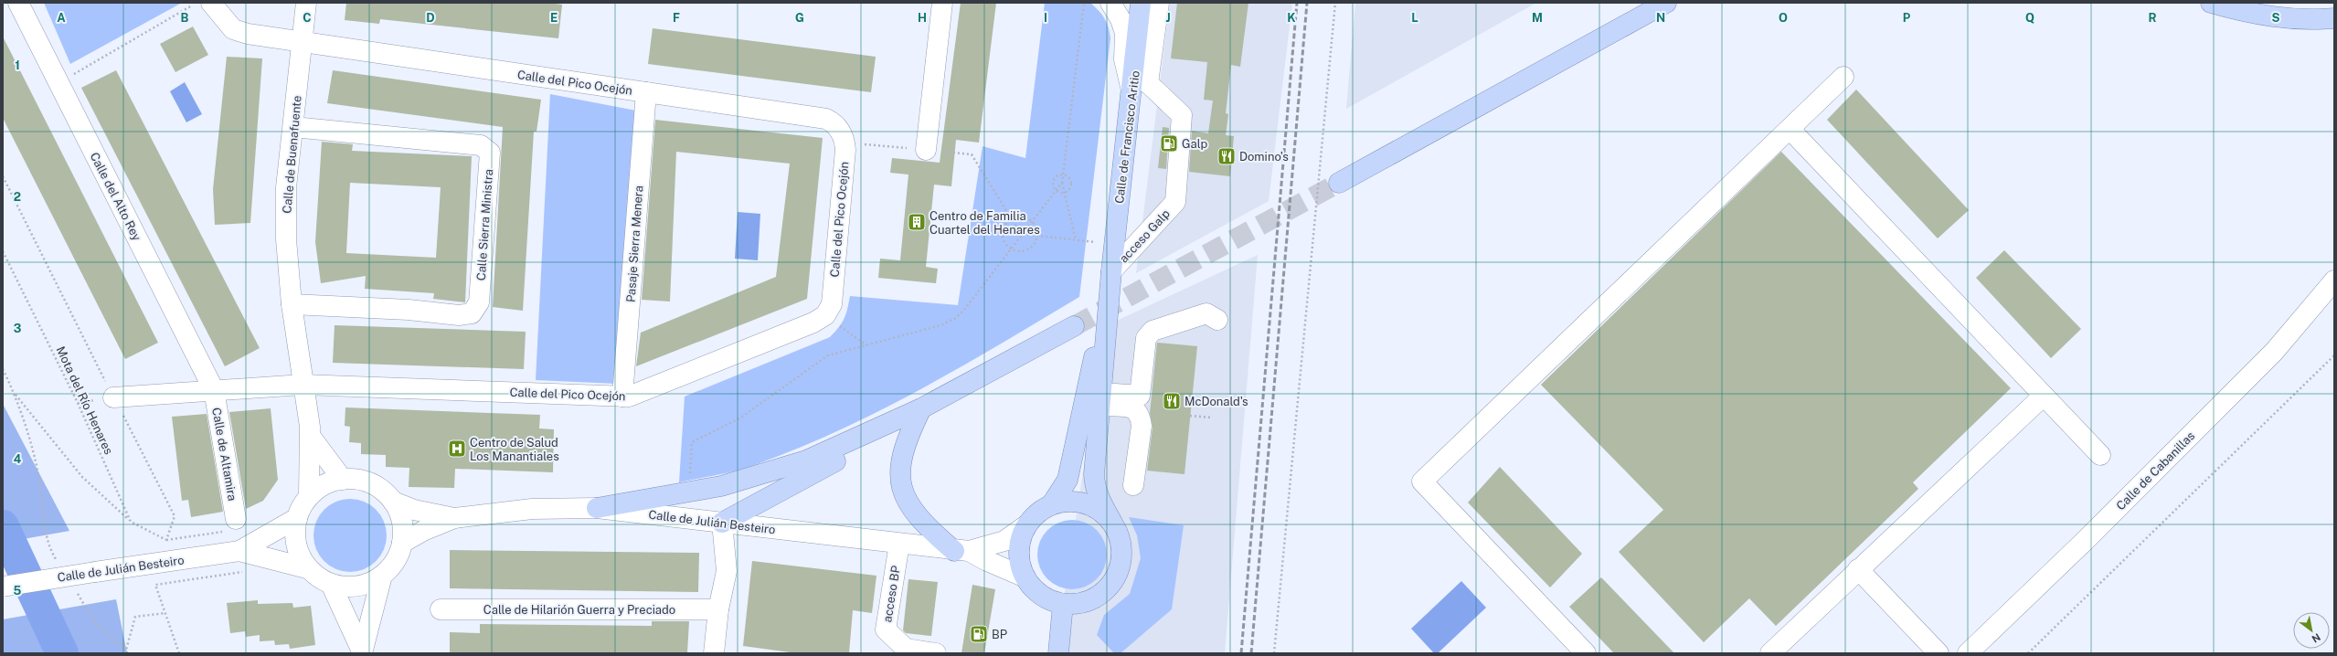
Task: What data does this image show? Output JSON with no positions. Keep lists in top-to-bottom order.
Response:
{
  "streets": {
    "main road": ["Calle de Francisco Aritio"],
    "street": [
      "Calle del Pico Ocejón",
      "Calle de Buenafuente",
      "Calle del Alto Rey",
      "Calle Sierra Ministra",
      "acceso Galp",
      "Pasaje Sierra Menera",
      "Calle de Altamira",
      "Calle de Cabanillas",
      "Calle de Julián Besteiro",
      "acceso BP",
      "Calle de Hilarión Guerra y Preciado"
    ],
    "path": ["Mota del Río Henares"]
  },
  "crossings": [
    ["Calle del Pico Ocejón", "Calle de Buenafuente"],
    ["Calle del Pico Ocejón", "Pasaje Sierra Menera"],
    ["Calle del Pico Ocejón", "Calle de Altamira"],
    ["Calle de Francisco Aritio", "acceso Galp"],
    ["Calle de Francisco Aritio", "Calle de Julián Besteiro"],
    ["Calle de Buenafuente", "Calle Sierra Ministra"],
    ["Calle de Buenafuente", "Calle de Altamira"],
    ["Calle de Buenafuente", "Calle de Julián Besteiro"],
    ["Calle del Alto Rey", "Calle de Altamira"],
    ["Calle de Julián Besteiro", "acceso BP"]
  ],
  "places": {
    "fuel station": ["Galp", "BP"],
    "restaurant": ["Domino's", "McDonald's"],
    "building": ["Centro de Familia Cuartel del Henares"],
    "hospital": ["Centro de Salud Los Manantiales"]
  },
  "north": "bottom right",
  "grid": {
    "columns": [
      "A",
      "B",
      "C",
      "D",
      "E",
      "F",
      "G",
      "H",
      "I",
      "J",
      "K",
      "L",
      "M",
      "N",
      "O",
      "P",
      "Q",
      "R",
      "S"
    ],
    "rows": [
      "1",
      "2",
      "3",
      "4",
      "5"
    ]
  }
}
